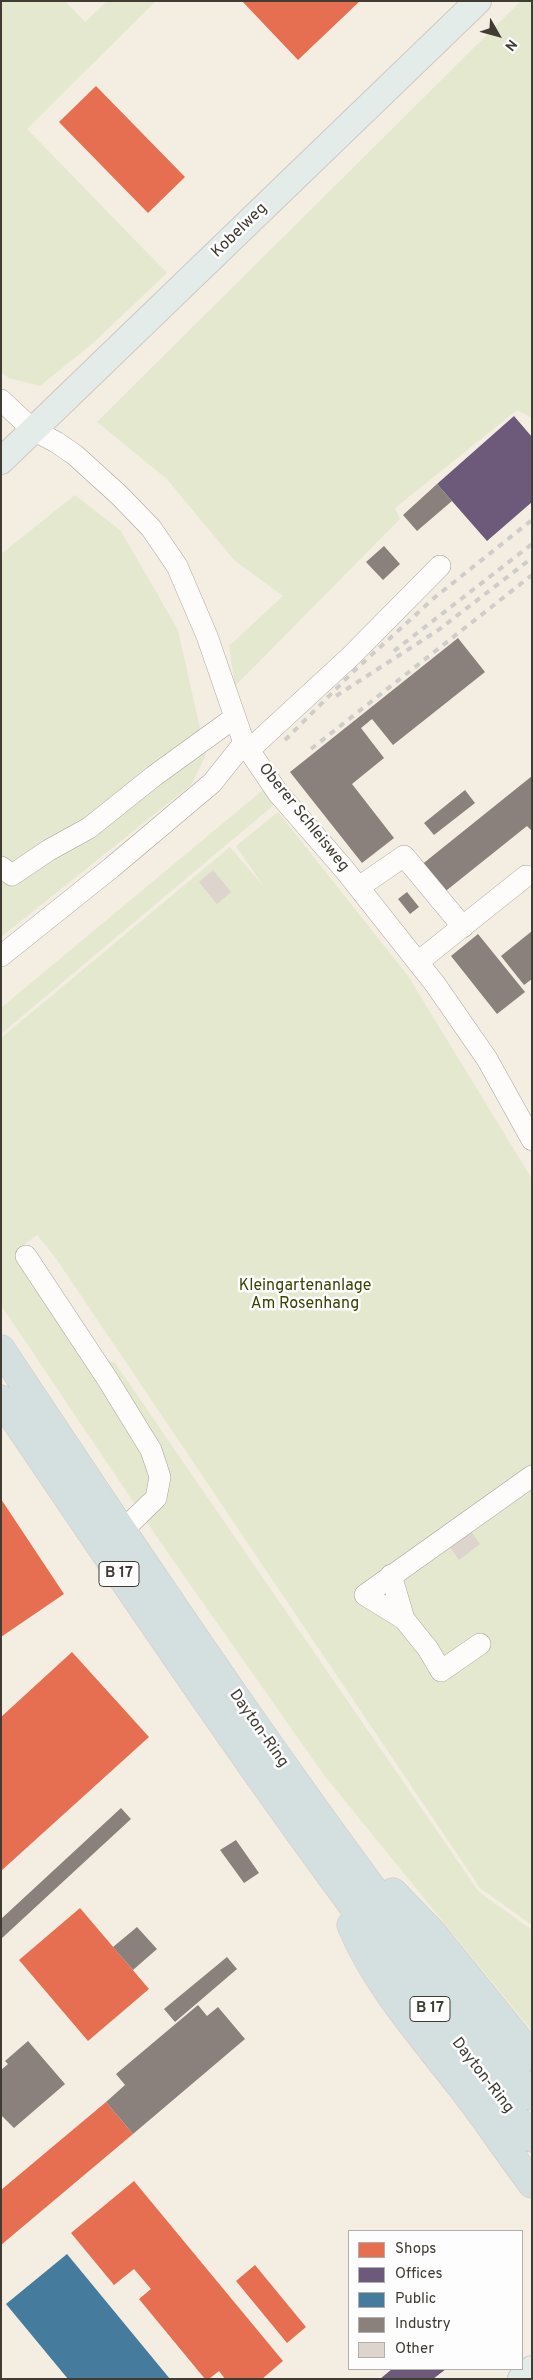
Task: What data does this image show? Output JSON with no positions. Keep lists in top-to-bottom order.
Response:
{
  "streets": {
    "highway": ["B 17", "Dayton-Ring"],
    "main road": ["Kobelweg"],
    "street": ["Oberer Schleisweg"]
  },
  "crossings": [
    ["Kobelweg", "Oberer Schleisweg"]
  ],
  "parks": ["Kleingartenanlage Am Rosenhang"],
  "legend": [
    "Shops",
    "Offices",
    "Public",
    "Industry",
    "Other"
  ],
  "north": "bottom right"
}
